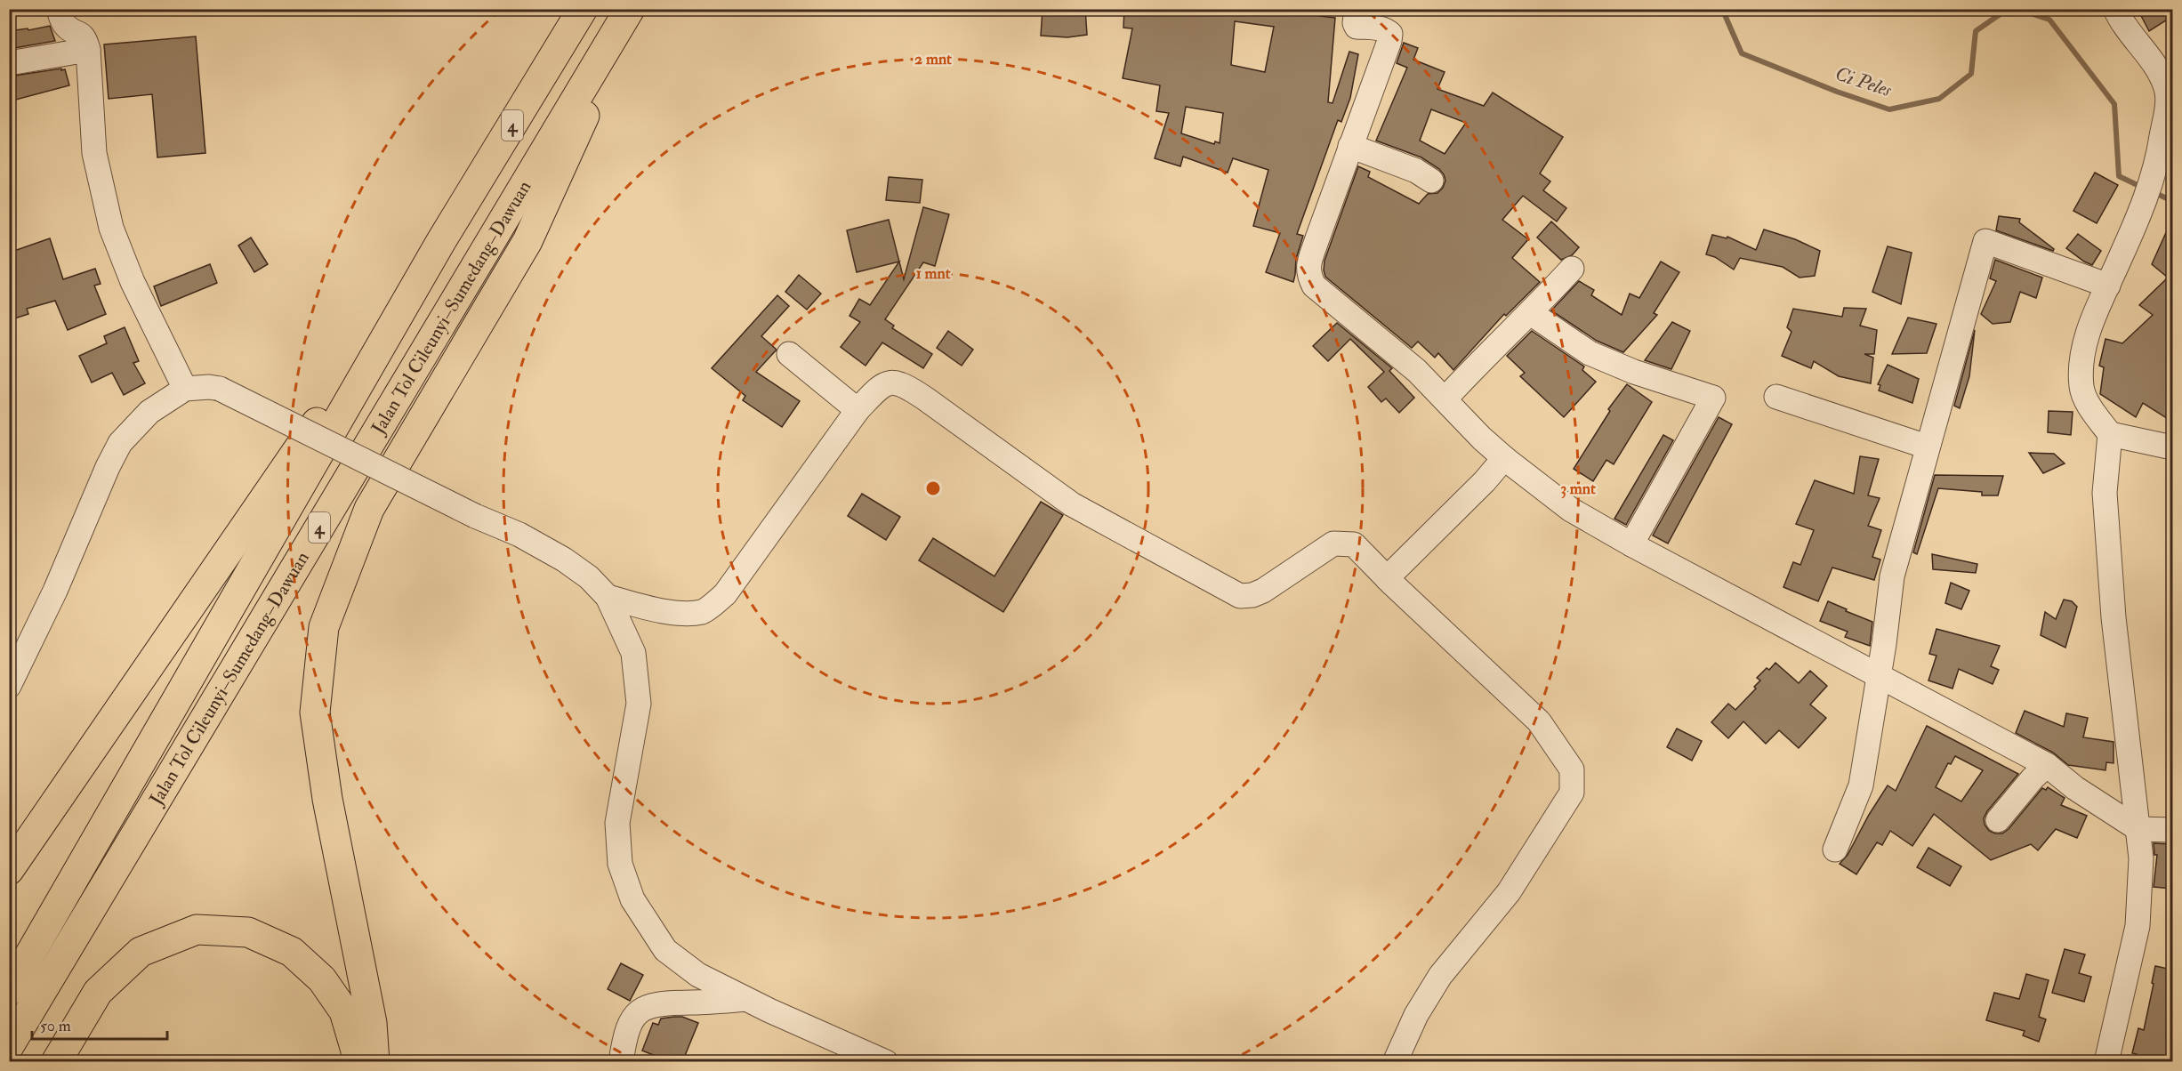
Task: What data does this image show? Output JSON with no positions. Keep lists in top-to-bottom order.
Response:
{
  "streets": {
    "highway": ["4", "Jalan Tol Cileunyi–Sumedang–Dawuan"]
  },
  "water": ["Ci Peles"],
  "scale_bar": "50 m",
  "rings": ["2 mnt", "1 mnt", "3 mnt"]
}
